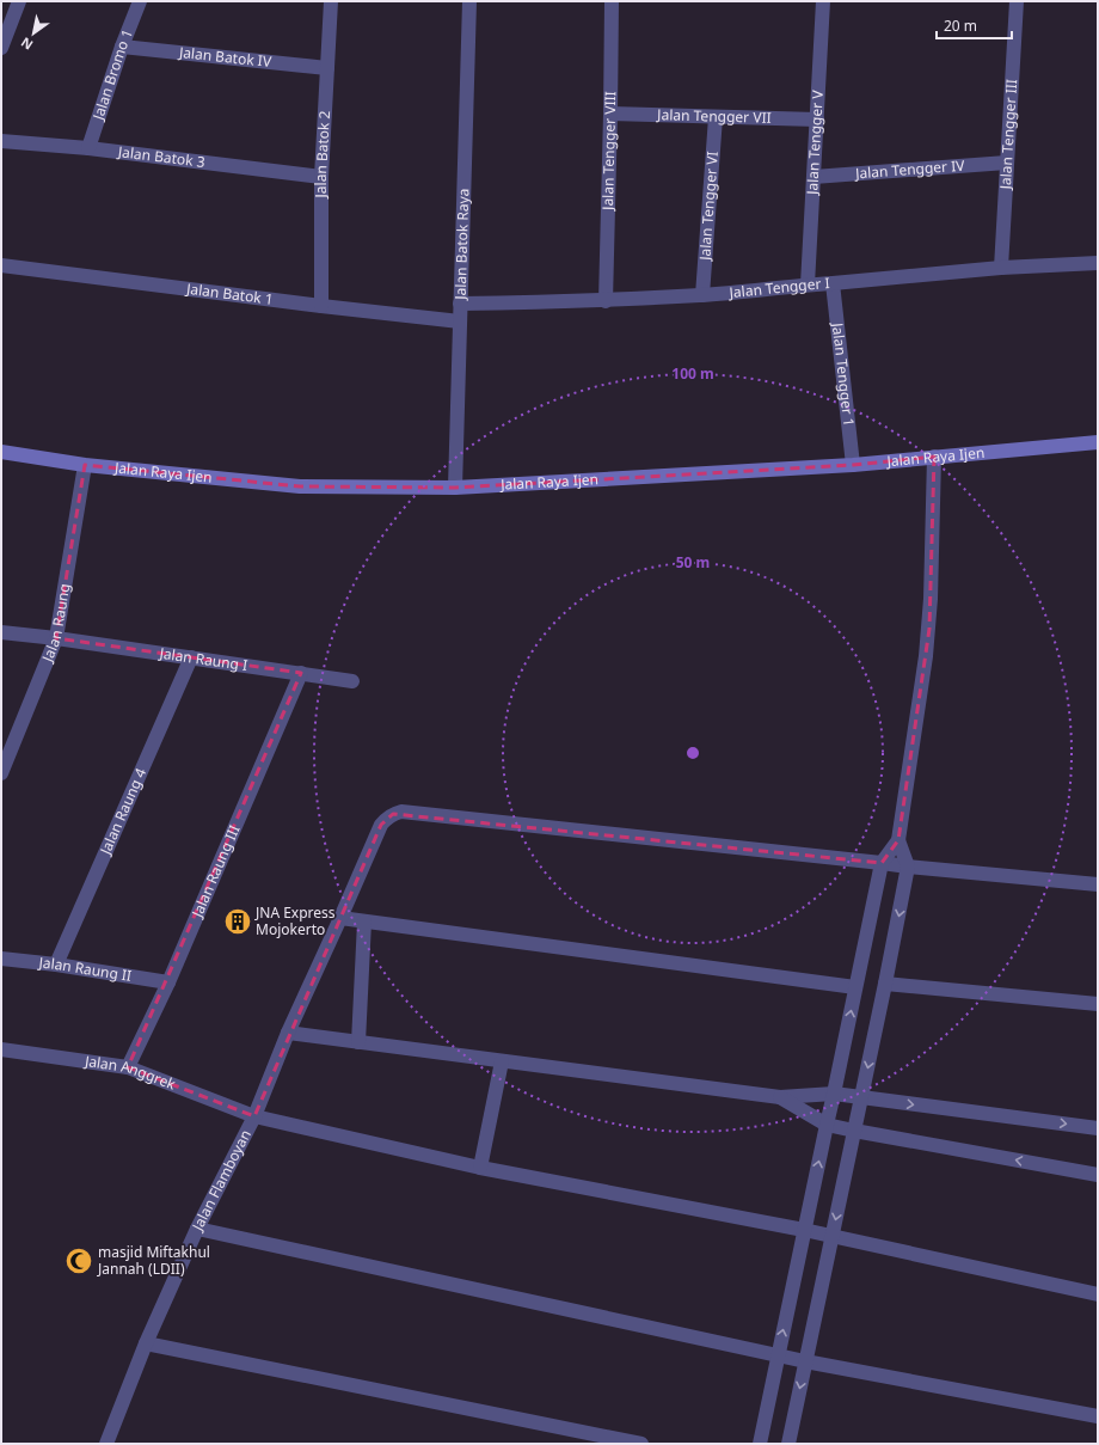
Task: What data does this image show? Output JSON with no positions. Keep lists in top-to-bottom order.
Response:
{
  "streets": {
    "street": [
      "Jalan Batok IV",
      "Jalan Bromo 1",
      "Jalan Tengger VII",
      "Jalan Tengger III",
      "Jalan Tengger V",
      "Jalan Tengger VIII",
      "Jalan Batok 2",
      "Jalan Batok 3",
      "Jalan Tengger IV",
      "Jalan Tengger VI",
      "Jalan Batok Raya",
      "Jalan Tengger I",
      "Jalan Batok 1",
      "Jalan Tengger 1",
      "Jalan Raya Ijen",
      "Jalan Raung",
      "Jalan Raung I",
      "Jalan Raung 4",
      "Jalan Raung III",
      "Jalan Raung II",
      "Jalan Anggrek",
      "Jalan Flamboyan"
    ]
  },
  "crossings": [
    ["Jalan Batok IV", "Jalan Bromo 1"],
    ["Jalan Batok IV", "Jalan Batok 2"],
    ["Jalan Bromo 1", "Jalan Batok 3"],
    ["Jalan Tengger VII", "Jalan Tengger V"],
    ["Jalan Tengger VII", "Jalan Tengger VIII"],
    ["Jalan Tengger VII", "Jalan Tengger VI"],
    ["Jalan Tengger III", "Jalan Tengger IV"],
    ["Jalan Tengger III", "Jalan Tengger I"],
    ["Jalan Tengger V", "Jalan Tengger IV"],
    ["Jalan Tengger V", "Jalan Tengger I"],
    ["Jalan Tengger VIII", "Jalan Tengger I"],
    ["Jalan Batok 2", "Jalan Batok 3"],
    ["Jalan Batok 2", "Jalan Batok 1"],
    ["Jalan Tengger VI", "Jalan Tengger I"],
    ["Jalan Batok Raya", "Jalan Tengger I"],
    ["Jalan Batok Raya", "Jalan Batok 1"],
    ["Jalan Batok Raya", "Jalan Raya Ijen"],
    ["Jalan Tengger I", "Jalan Tengger 1"],
    ["Jalan Tengger 1", "Jalan Raya Ijen"],
    ["Jalan Raya Ijen", "Jalan Raung"],
    ["Jalan Raung", "Jalan Raung I"],
    ["Jalan Raung I", "Jalan Raung 4"],
    ["Jalan Raung I", "Jalan Raung III"],
    ["Jalan Raung 4", "Jalan Raung II"],
    ["Jalan Raung III", "Jalan Raung II"],
    ["Jalan Raung III", "Jalan Anggrek"],
    ["Jalan Anggrek", "Jalan Flamboyan"]
  ],
  "places": {
    "building": ["JNA Express Mojokerto"],
    "mosque": ["masjid Miftakhul Jannah (LDII)"]
  },
  "scale_bar": "20 m",
  "north": "bottom left",
  "rings": ["100 m", "50 m"]
}
